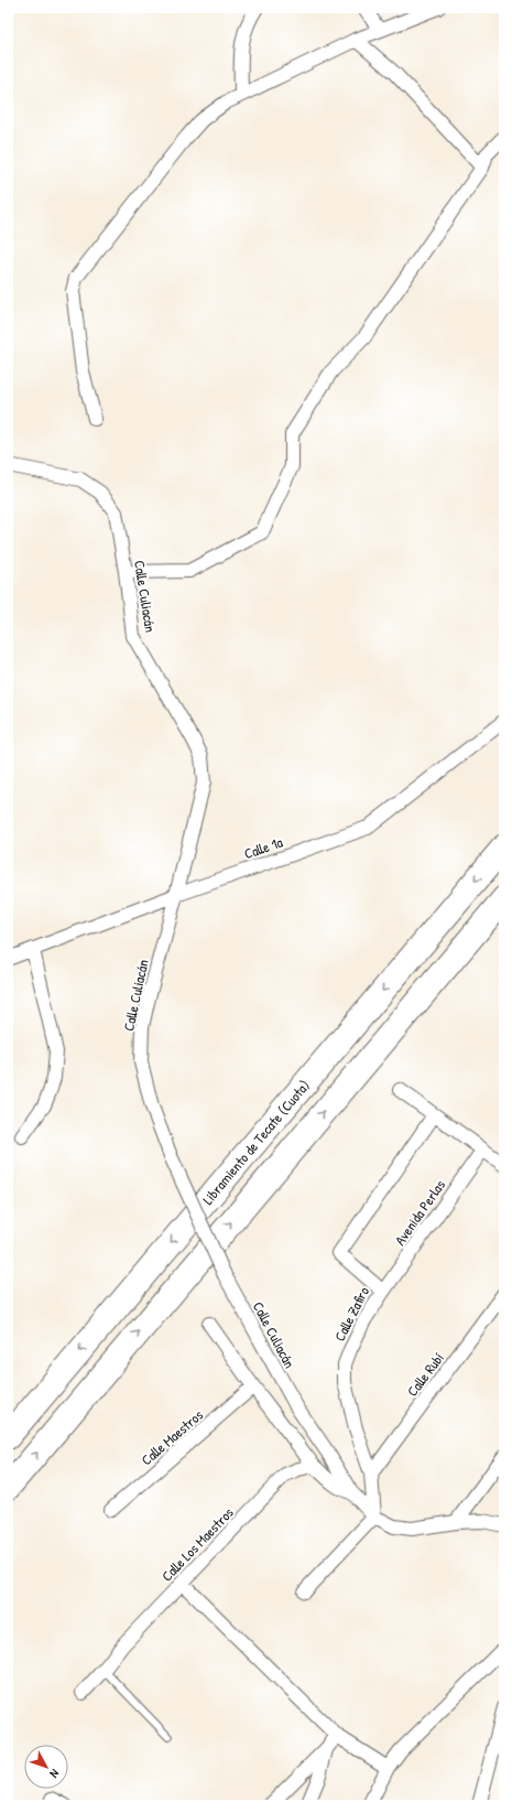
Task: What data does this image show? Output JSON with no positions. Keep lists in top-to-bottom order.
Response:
{
  "streets": {
    "highway": ["Libramiento de Tecate (Cuota)"],
    "street": [
      "Calle Culiacán",
      "Calle 1a",
      "Avenida Perlas",
      "Calle Zafiro",
      "Calle Rubí",
      "Calle Maestros",
      "Calle Los Maestros"
    ]
  },
  "crossings": [
    ["Calle Culiacán", "Calle 1a"],
    ["Calle Culiacán", "Calle Zafiro"],
    ["Avenida Perlas", "Calle Zafiro"],
    ["Calle Zafiro", "Calle Rubí"]
  ],
  "north": "bottom right"
}
